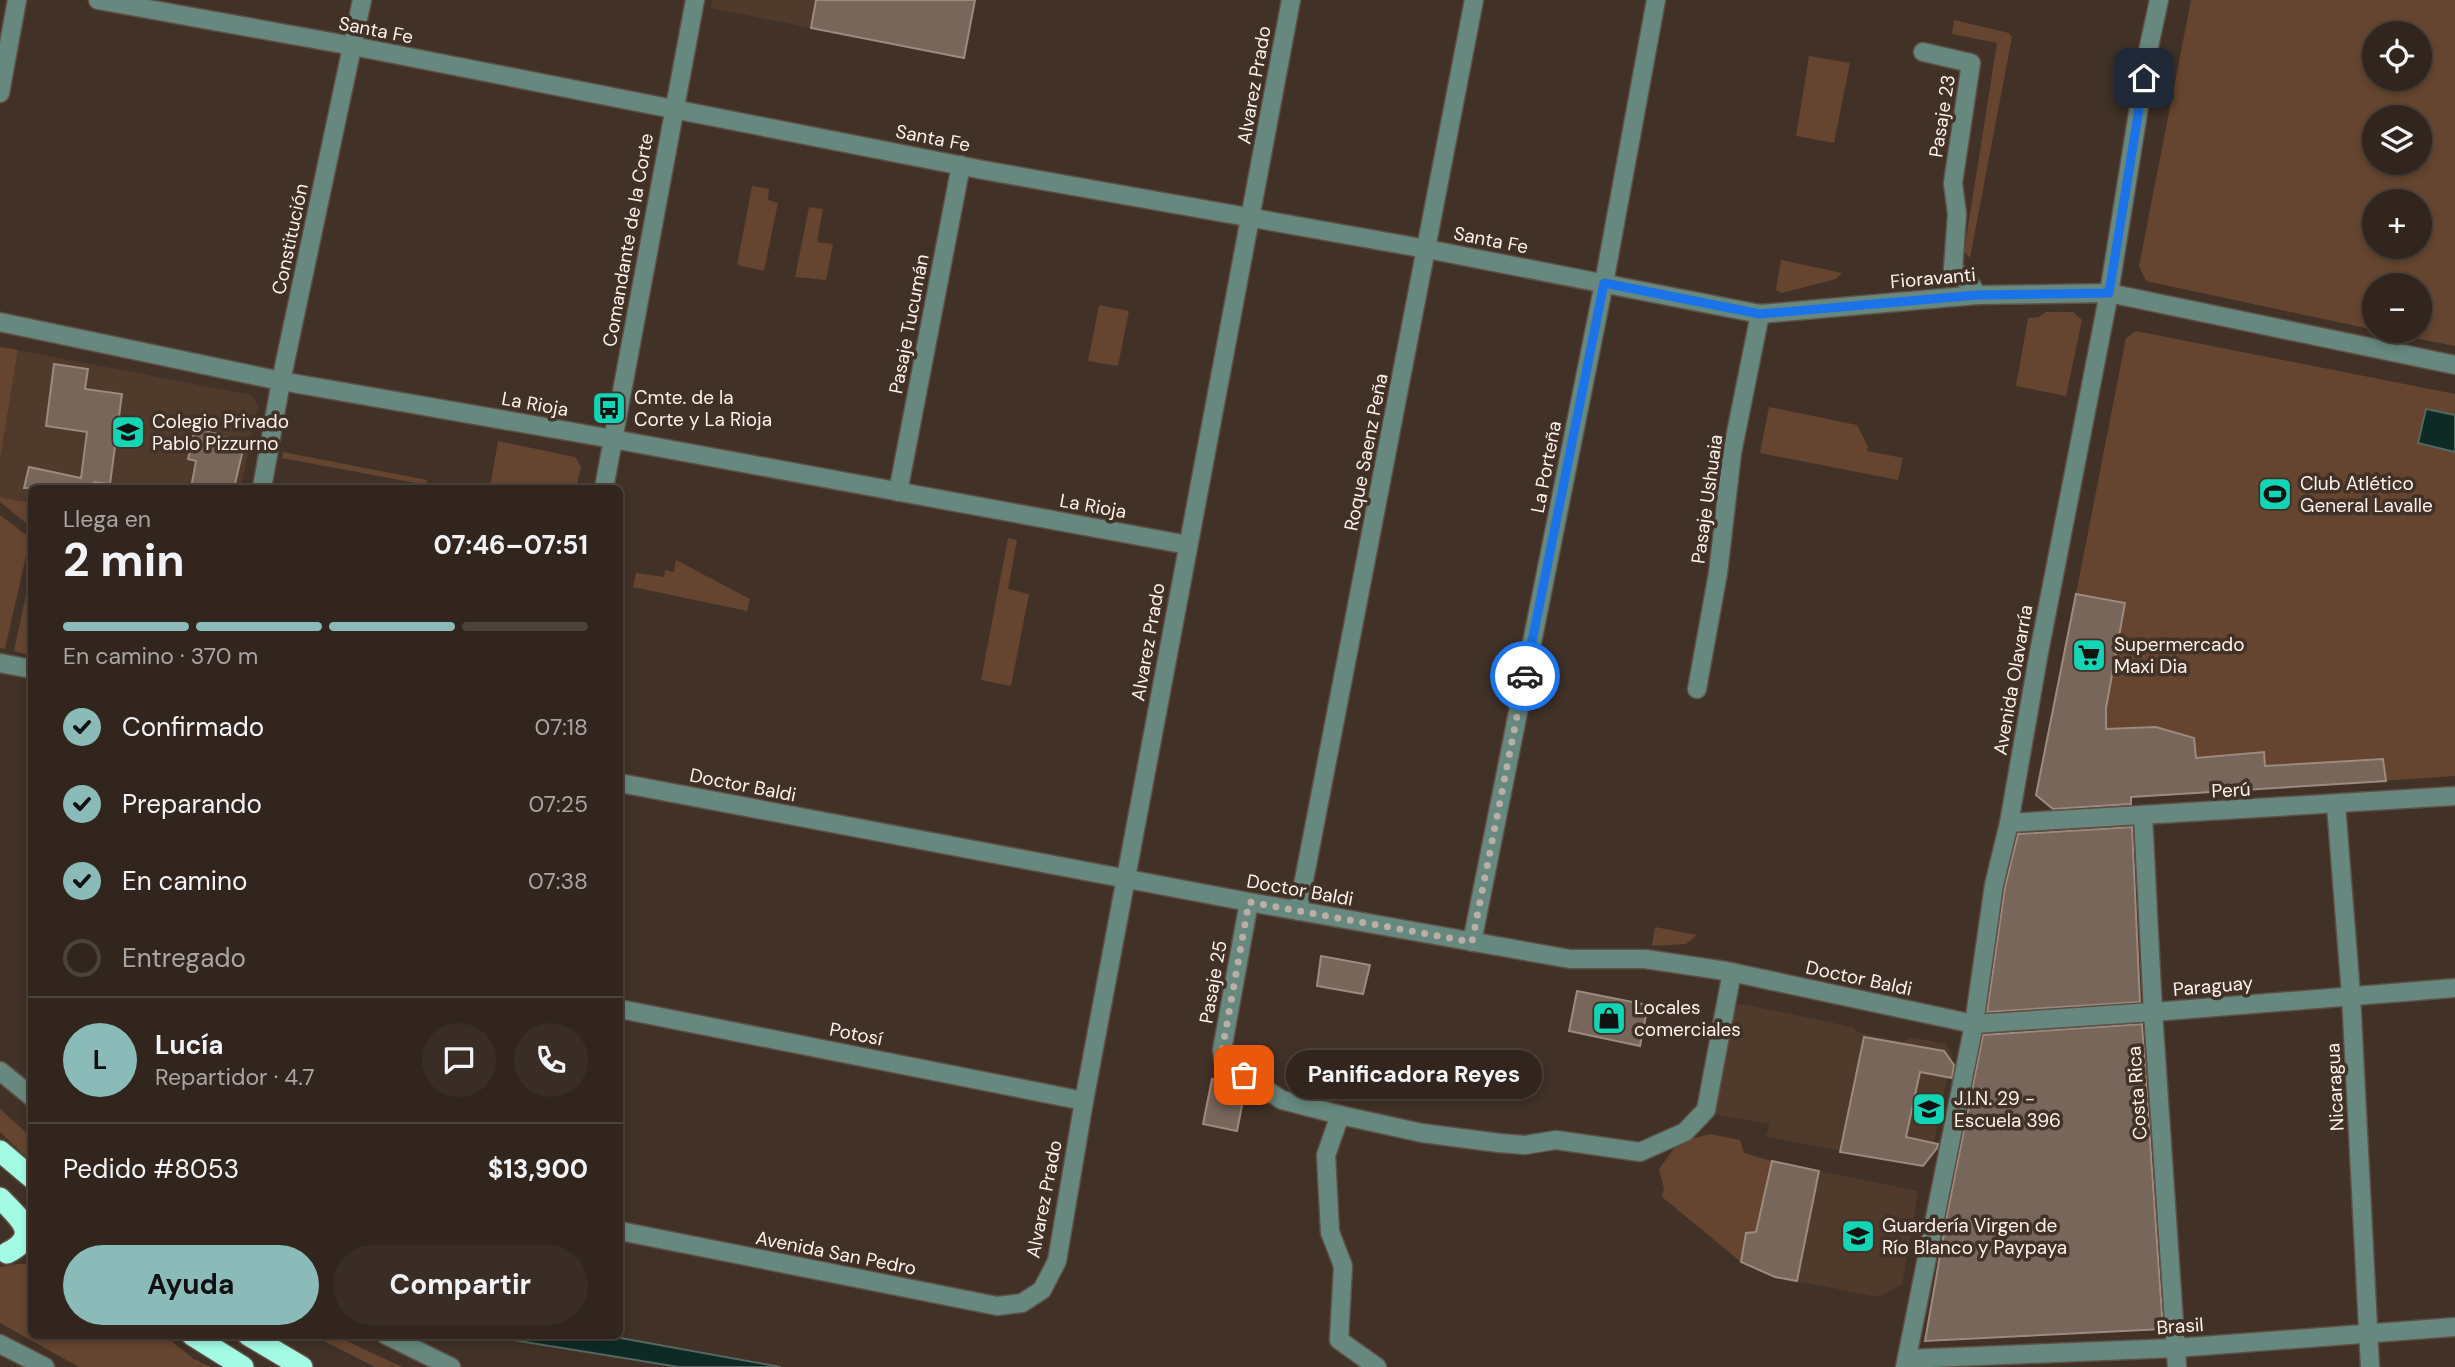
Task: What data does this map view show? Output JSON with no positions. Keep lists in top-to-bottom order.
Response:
{
  "streets": {
    "street": [
      "Santa Fe",
      "Alvarez Prado",
      "Pasaje 23",
      "Constitución",
      "Comandante de la Corte",
      "Fioravanti",
      "Pasaje Tucumán",
      "La Rioja",
      "Roque Saenz Peña",
      "La Porteña",
      "Pasaje Ushuaia",
      "Avenida Olavarría",
      "Doctor Baldi",
      "Perú",
      "Pasaje 25",
      "Paraguay",
      "Potosí",
      "Nicaragua",
      "Costa Rica",
      "Avenida San Pedro",
      "Brasil"
    ]
  },
  "crossings": [
    ["Santa Fe", "Alvarez Prado"],
    ["Santa Fe", "Constitución"],
    ["Santa Fe", "Comandante de la Corte"],
    ["Santa Fe", "Fioravanti"],
    ["Santa Fe", "Pasaje Tucumán"],
    ["Santa Fe", "Roque Saenz Peña"],
    ["Santa Fe", "La Porteña"],
    ["Santa Fe", "Pasaje Ushuaia"],
    ["Alvarez Prado", "La Rioja"],
    ["Alvarez Prado", "Doctor Baldi"],
    ["Alvarez Prado", "Potosí"],
    ["Alvarez Prado", "Avenida San Pedro"],
    ["Pasaje 23", "Fioravanti"],
    ["Constitución", "La Rioja"],
    ["Comandante de la Corte", "La Rioja"],
    ["Fioravanti", "Pasaje Ushuaia"],
    ["Fioravanti", "Avenida Olavarría"],
    ["Pasaje Tucumán", "La Rioja"],
    ["Roque Saenz Peña", "Doctor Baldi"],
    ["La Porteña", "Doctor Baldi"],
    ["Avenida Olavarría", "Doctor Baldi"],
    ["Avenida Olavarría", "Perú"],
    ["Avenida Olavarría", "Paraguay"],
    ["Avenida Olavarría", "Brasil"],
    ["Doctor Baldi", "Pasaje 25"],
    ["Doctor Baldi", "Paraguay"],
    ["Perú", "Nicaragua"],
    ["Perú", "Costa Rica"],
    ["Paraguay", "Nicaragua"],
    ["Paraguay", "Costa Rica"],
    ["Nicaragua", "Brasil"],
    ["Costa Rica", "Brasil"]
  ],
  "places": {
    "bus stop": ["Cmte. de la Corte y La Rioja"],
    "school or university": ["Colegio Privado Pablo Pizzurno", "J.I.N. 29 - Escuela 396", "Guardería Virgen de Río Blanco y Paypaya"],
    "sports": ["Club Atlético General Lavalle"],
    "supermarket": ["Supermercado Maxi Dia"],
    "shop": ["Locales comerciales"],
    "other": ["Panificadora Reyes"]
  },
  "page": {
    "map_buttons": ["+", "−"],
    "heading": ["2 min", "Llega en", "07:46–07:51"],
    "panel": [
      "Lucía",
      "Repartidor · 4.7",
      "Pedido #8053",
      "$13,900"
    ],
    "bar": "En camino · 370 m",
    "list": [
      ["Confirmado", "07:18"],
      ["Preparando", "07:25"],
      ["En camino", "07:38"],
      "Entregado"
    ],
    "round": "L",
    "bubble": "Panificadora Reyes",
    "buttons": ["Ayuda", "Compartir"]
  }
}
